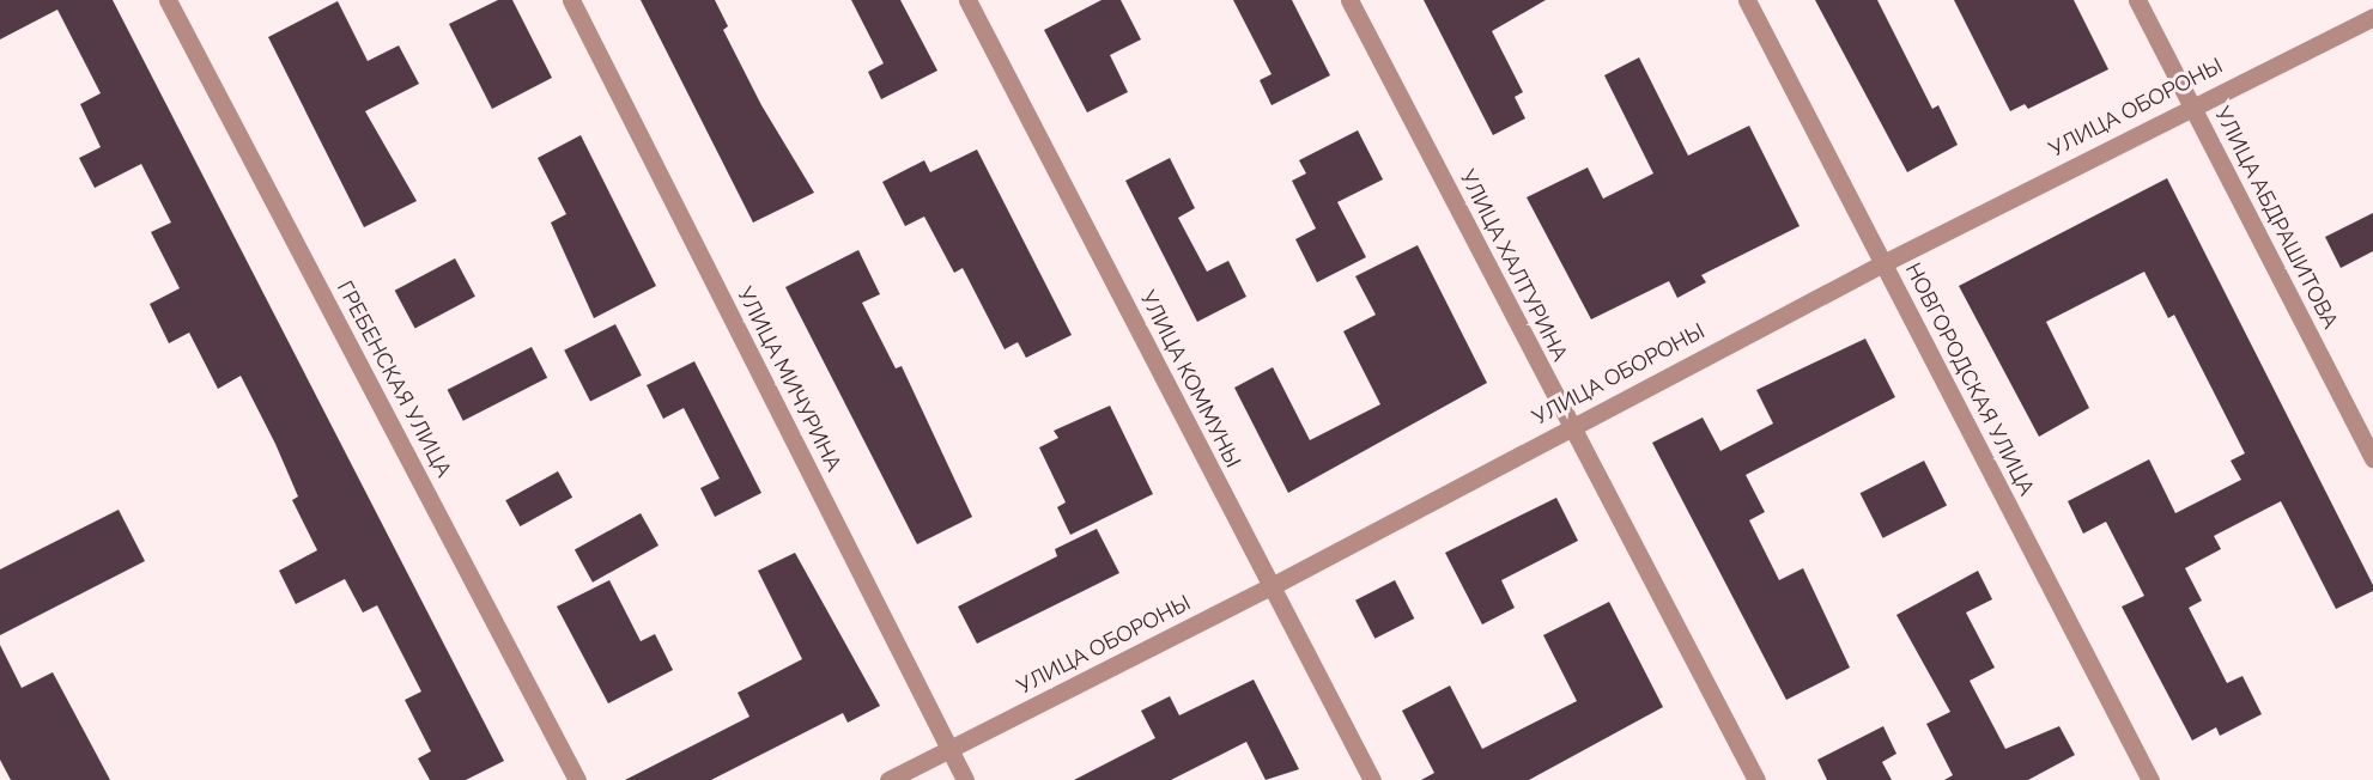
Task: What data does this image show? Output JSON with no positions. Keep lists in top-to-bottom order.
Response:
{
  "streets": {
    "street": [
      "УЛИЦА ОБОРОНЫ",
      "УЛИЦА АБДРАШИТОВА",
      "УЛИЦА ХАЛТУРИНА",
      "ГРЕБЕНСКАЯ УЛИЦА",
      "УЛИЦА МИЧУРИНА",
      "УЛИЦА КОММУНЫ",
      "НОВГОРОДСКАЯ УЛИЦА"
    ]
  },
  "crossings": [
    ["УЛИЦА ОБОРОНЫ", "УЛИЦА АБДРАШИТОВА"],
    ["УЛИЦА ОБОРОНЫ", "УЛИЦА ХАЛТУРИНА"],
    ["УЛИЦА ОБОРОНЫ", "УЛИЦА МИЧУРИНА"],
    ["УЛИЦА ОБОРОНЫ", "УЛИЦА КОММУНЫ"],
    ["УЛИЦА ОБОРОНЫ", "НОВГОРОДСКАЯ УЛИЦА"]
  ]
}
